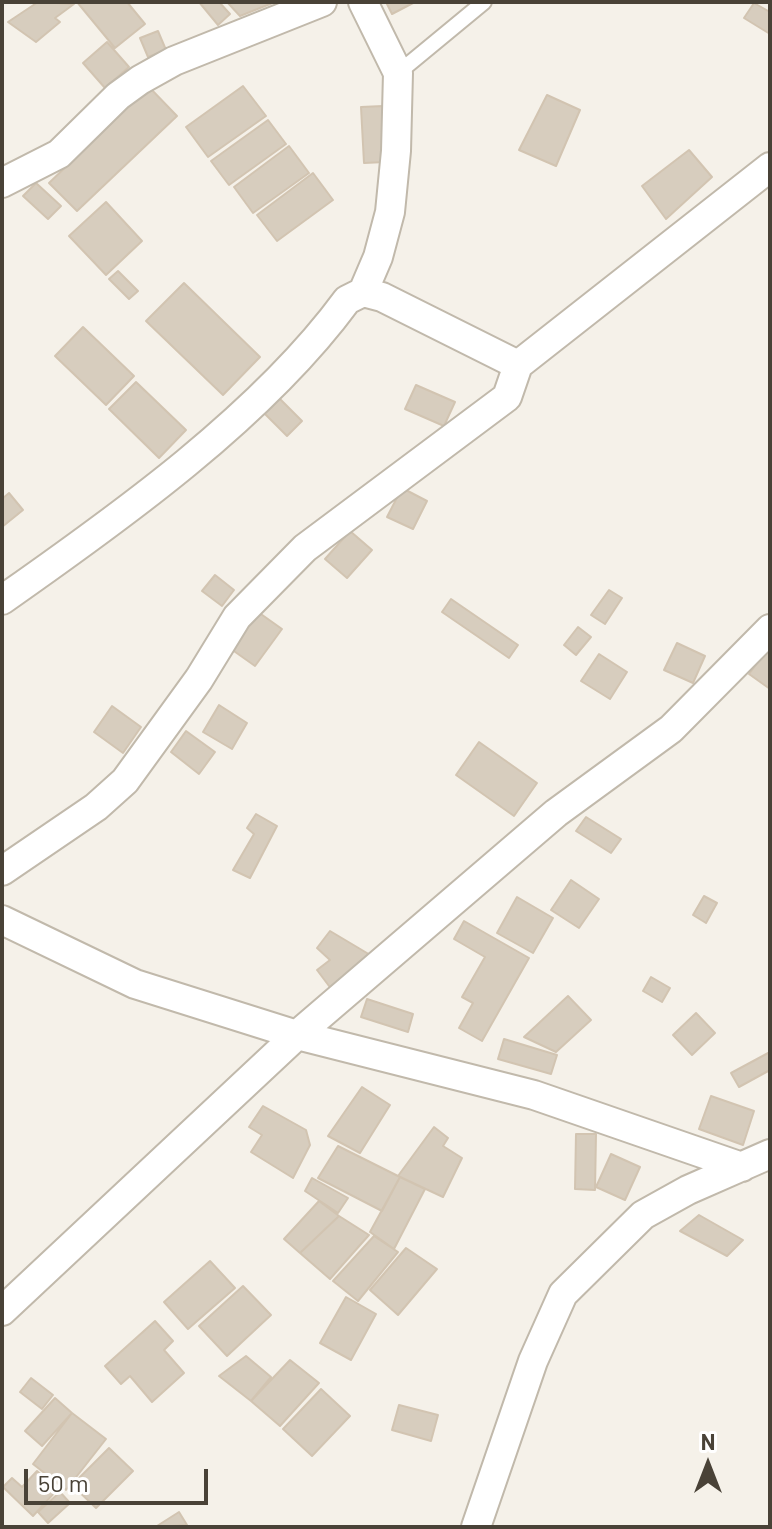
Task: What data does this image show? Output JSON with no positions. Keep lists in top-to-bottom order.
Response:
{
  "scale_bar": "50 m",
  "north": "top"
}
